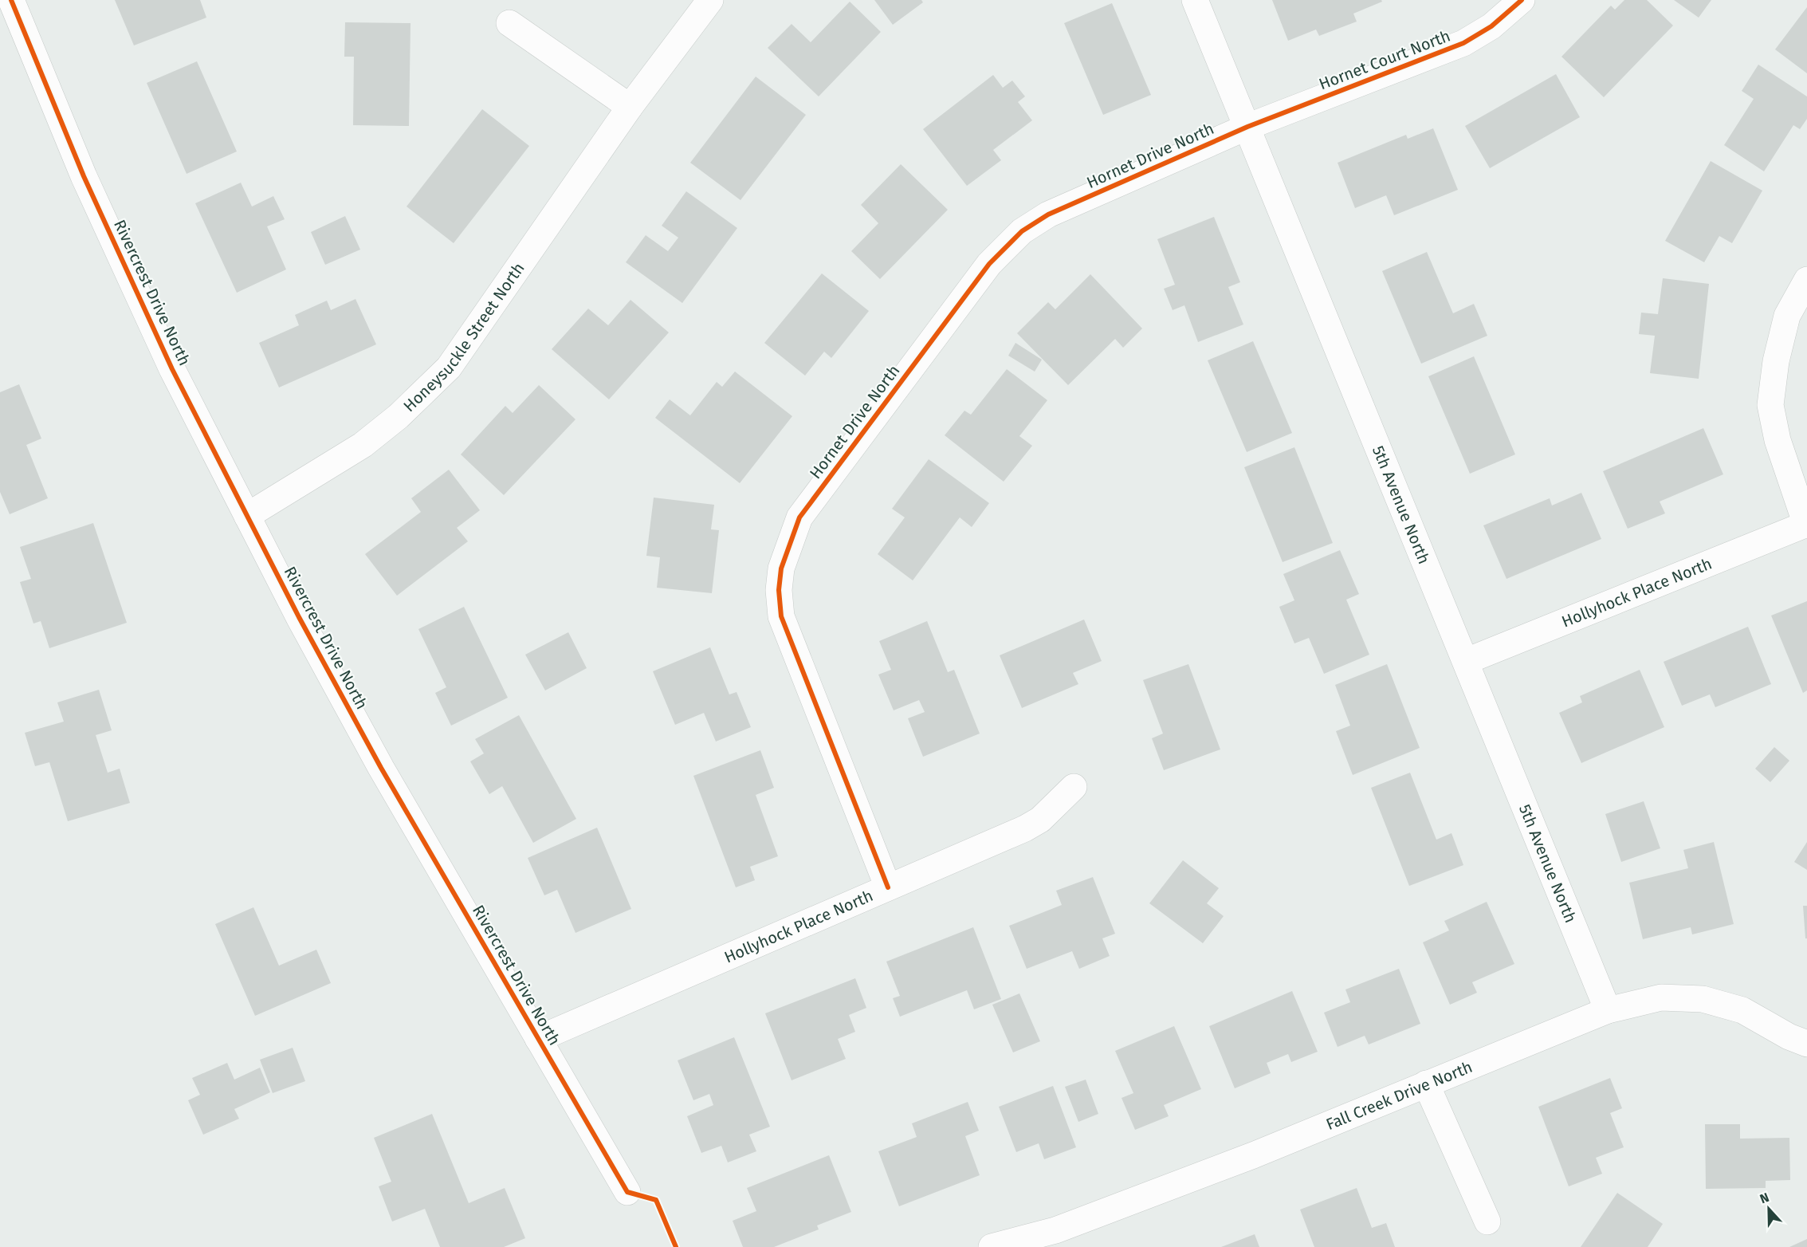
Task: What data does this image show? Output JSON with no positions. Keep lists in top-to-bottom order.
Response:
{
  "streets": {
    "street": [
      "Hornet Court North",
      "Hornet Drive North",
      "Rivercrest Drive North",
      "Honeysuckle Street North",
      "5th Avenue North",
      "Hollyhock Place North",
      "Fall Creek Drive North"
    ]
  },
  "crossings": [
    ["Hornet Court North", "Hornet Drive North"],
    ["Hornet Court North", "5th Avenue North"],
    ["Hornet Drive North", "5th Avenue North"],
    ["Hornet Drive North", "Hollyhock Place North"],
    ["Rivercrest Drive North", "Honeysuckle Street North"],
    ["Rivercrest Drive North", "Hollyhock Place North"],
    ["5th Avenue North", "Hollyhock Place North"],
    ["5th Avenue North", "Fall Creek Drive North"]
  ],
  "north": "top"
}
